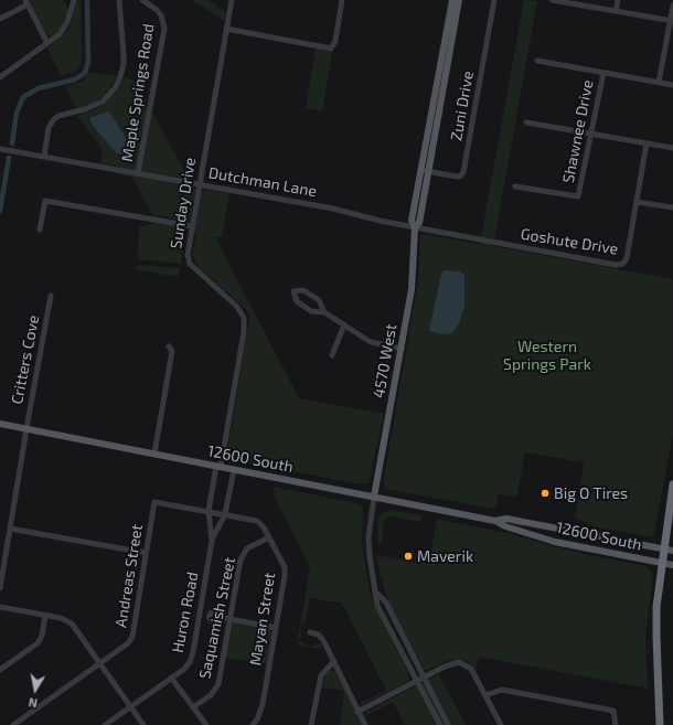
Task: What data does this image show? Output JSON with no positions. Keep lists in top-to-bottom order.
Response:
{
  "streets": {
    "main road": ["4570 West", "12600 South"],
    "street": [
      "Maple Springs Road",
      "Zuni Drive",
      "Shawnee Drive",
      "Dutchman Lane",
      "Sunday Drive",
      "Goshute Drive",
      "Critters Cove",
      "Andreas Street",
      "Huron Road",
      "Saquamish Street",
      "Mayan Street"
    ]
  },
  "crossings": [
    ["Maple Springs Road", "Dutchman Lane"],
    ["Zuni Drive", "4570 West"],
    ["Dutchman Lane", "Sunday Drive"],
    ["Dutchman Lane", "Goshute Drive"],
    ["Dutchman Lane", "4570 West"],
    ["Sunday Drive", "12600 South"],
    ["Sunday Drive", "Huron Road"],
    ["Goshute Drive", "4570 West"],
    ["Critters Cove", "12600 South"],
    ["4570 West", "12600 South"],
    ["12600 South", "Huron Road"],
    ["Andreas Street", "Mayan Street"],
    ["Huron Road", "Mayan Street"],
    ["Saquamish Street", "Mayan Street"]
  ],
  "parks": ["Western Springs Park"],
  "places": ["Big O Tires", "Maverik"],
  "north": "bottom"
}
